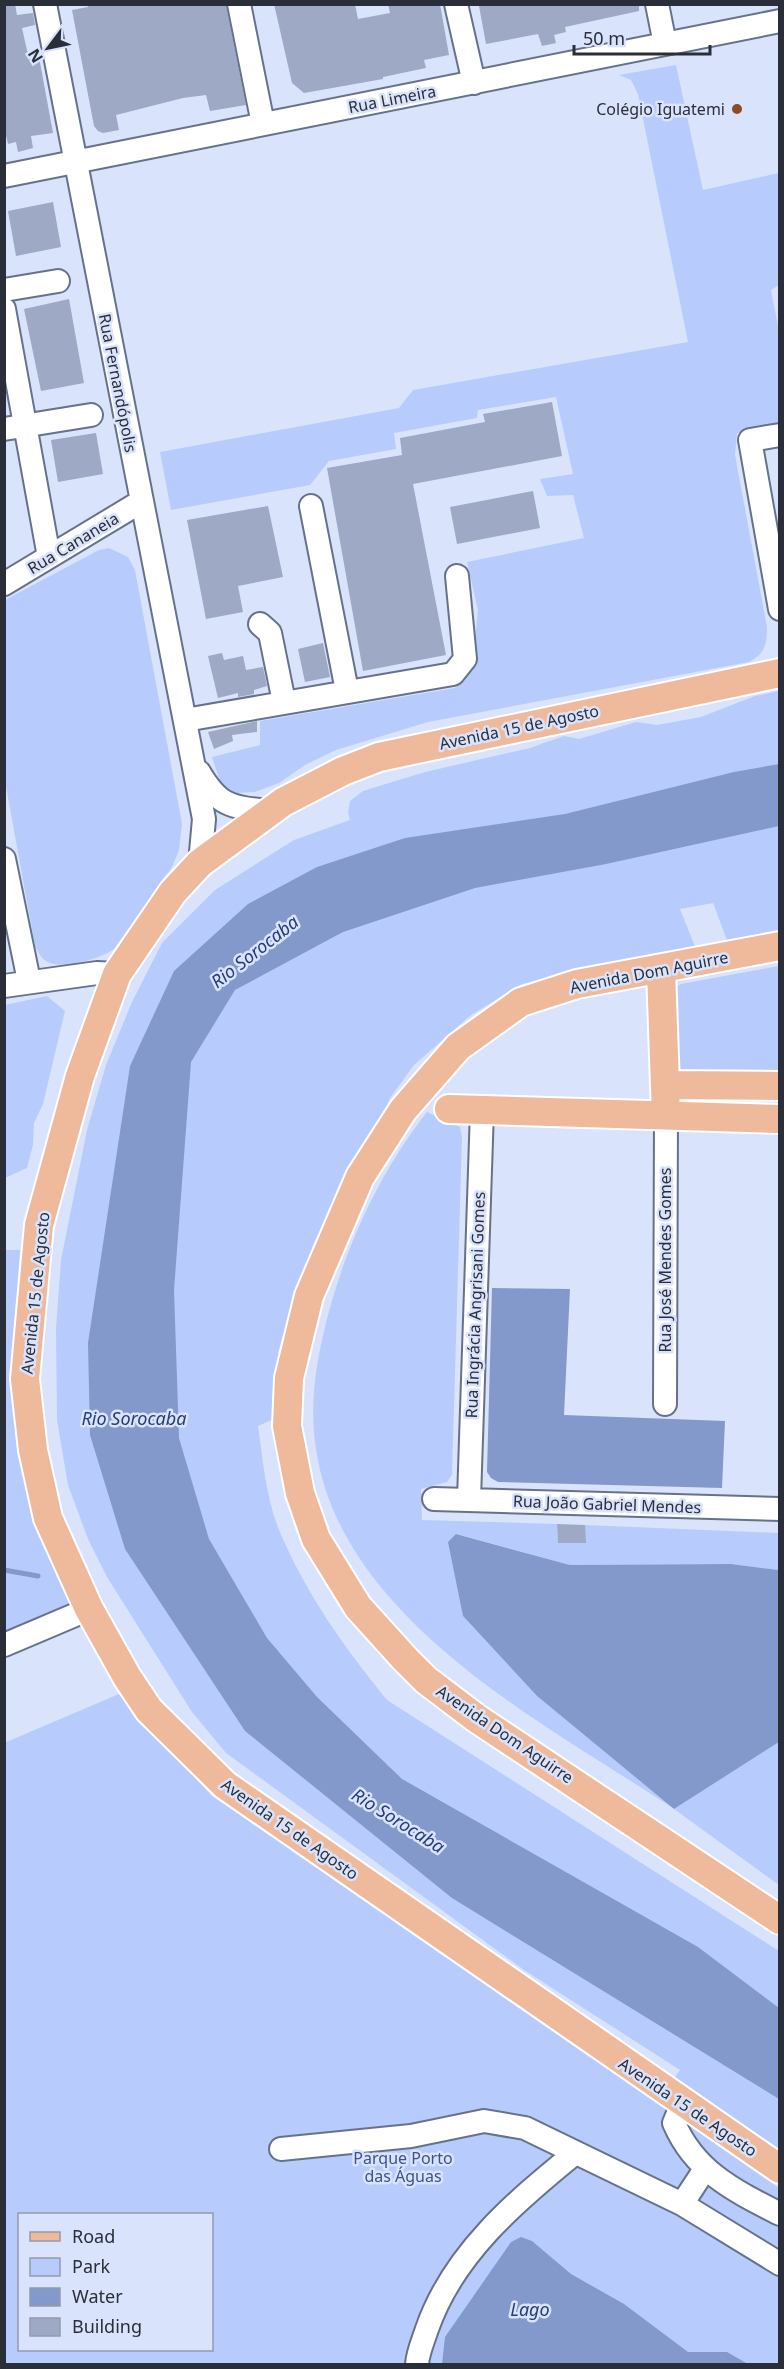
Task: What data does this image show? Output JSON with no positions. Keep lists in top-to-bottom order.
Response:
{
  "streets": {
    "main road": ["Avenida 15 de Agosto", "Avenida Dom Aguirre"],
    "street": [
      "Rua Limeira",
      "Rua Fernandópolis",
      "Rua Cananeia",
      "Rua José Mendes Gomes",
      "Rua Ingrácia Angrisani Gomes",
      "Rua João Gabriel Mendes"
    ]
  },
  "crossings": [
    ["Rua Limeira", "Rua Fernandópolis"],
    ["Rua Fernandópolis", "Rua Cananeia"],
    ["Rua Fernandópolis", "Avenida 15 de Agosto"],
    ["Rua Ingrácia Angrisani Gomes", "Rua João Gabriel Mendes"]
  ],
  "water": ["Rio Sorocaba", "Lago"],
  "parks": ["Parque Porto das Águas"],
  "places": ["Colégio Iguatemi"],
  "legend": [
    "Road",
    "Park",
    "Water",
    "Building"
  ],
  "scale_bar": "50 m",
  "north": "bottom left"
}
